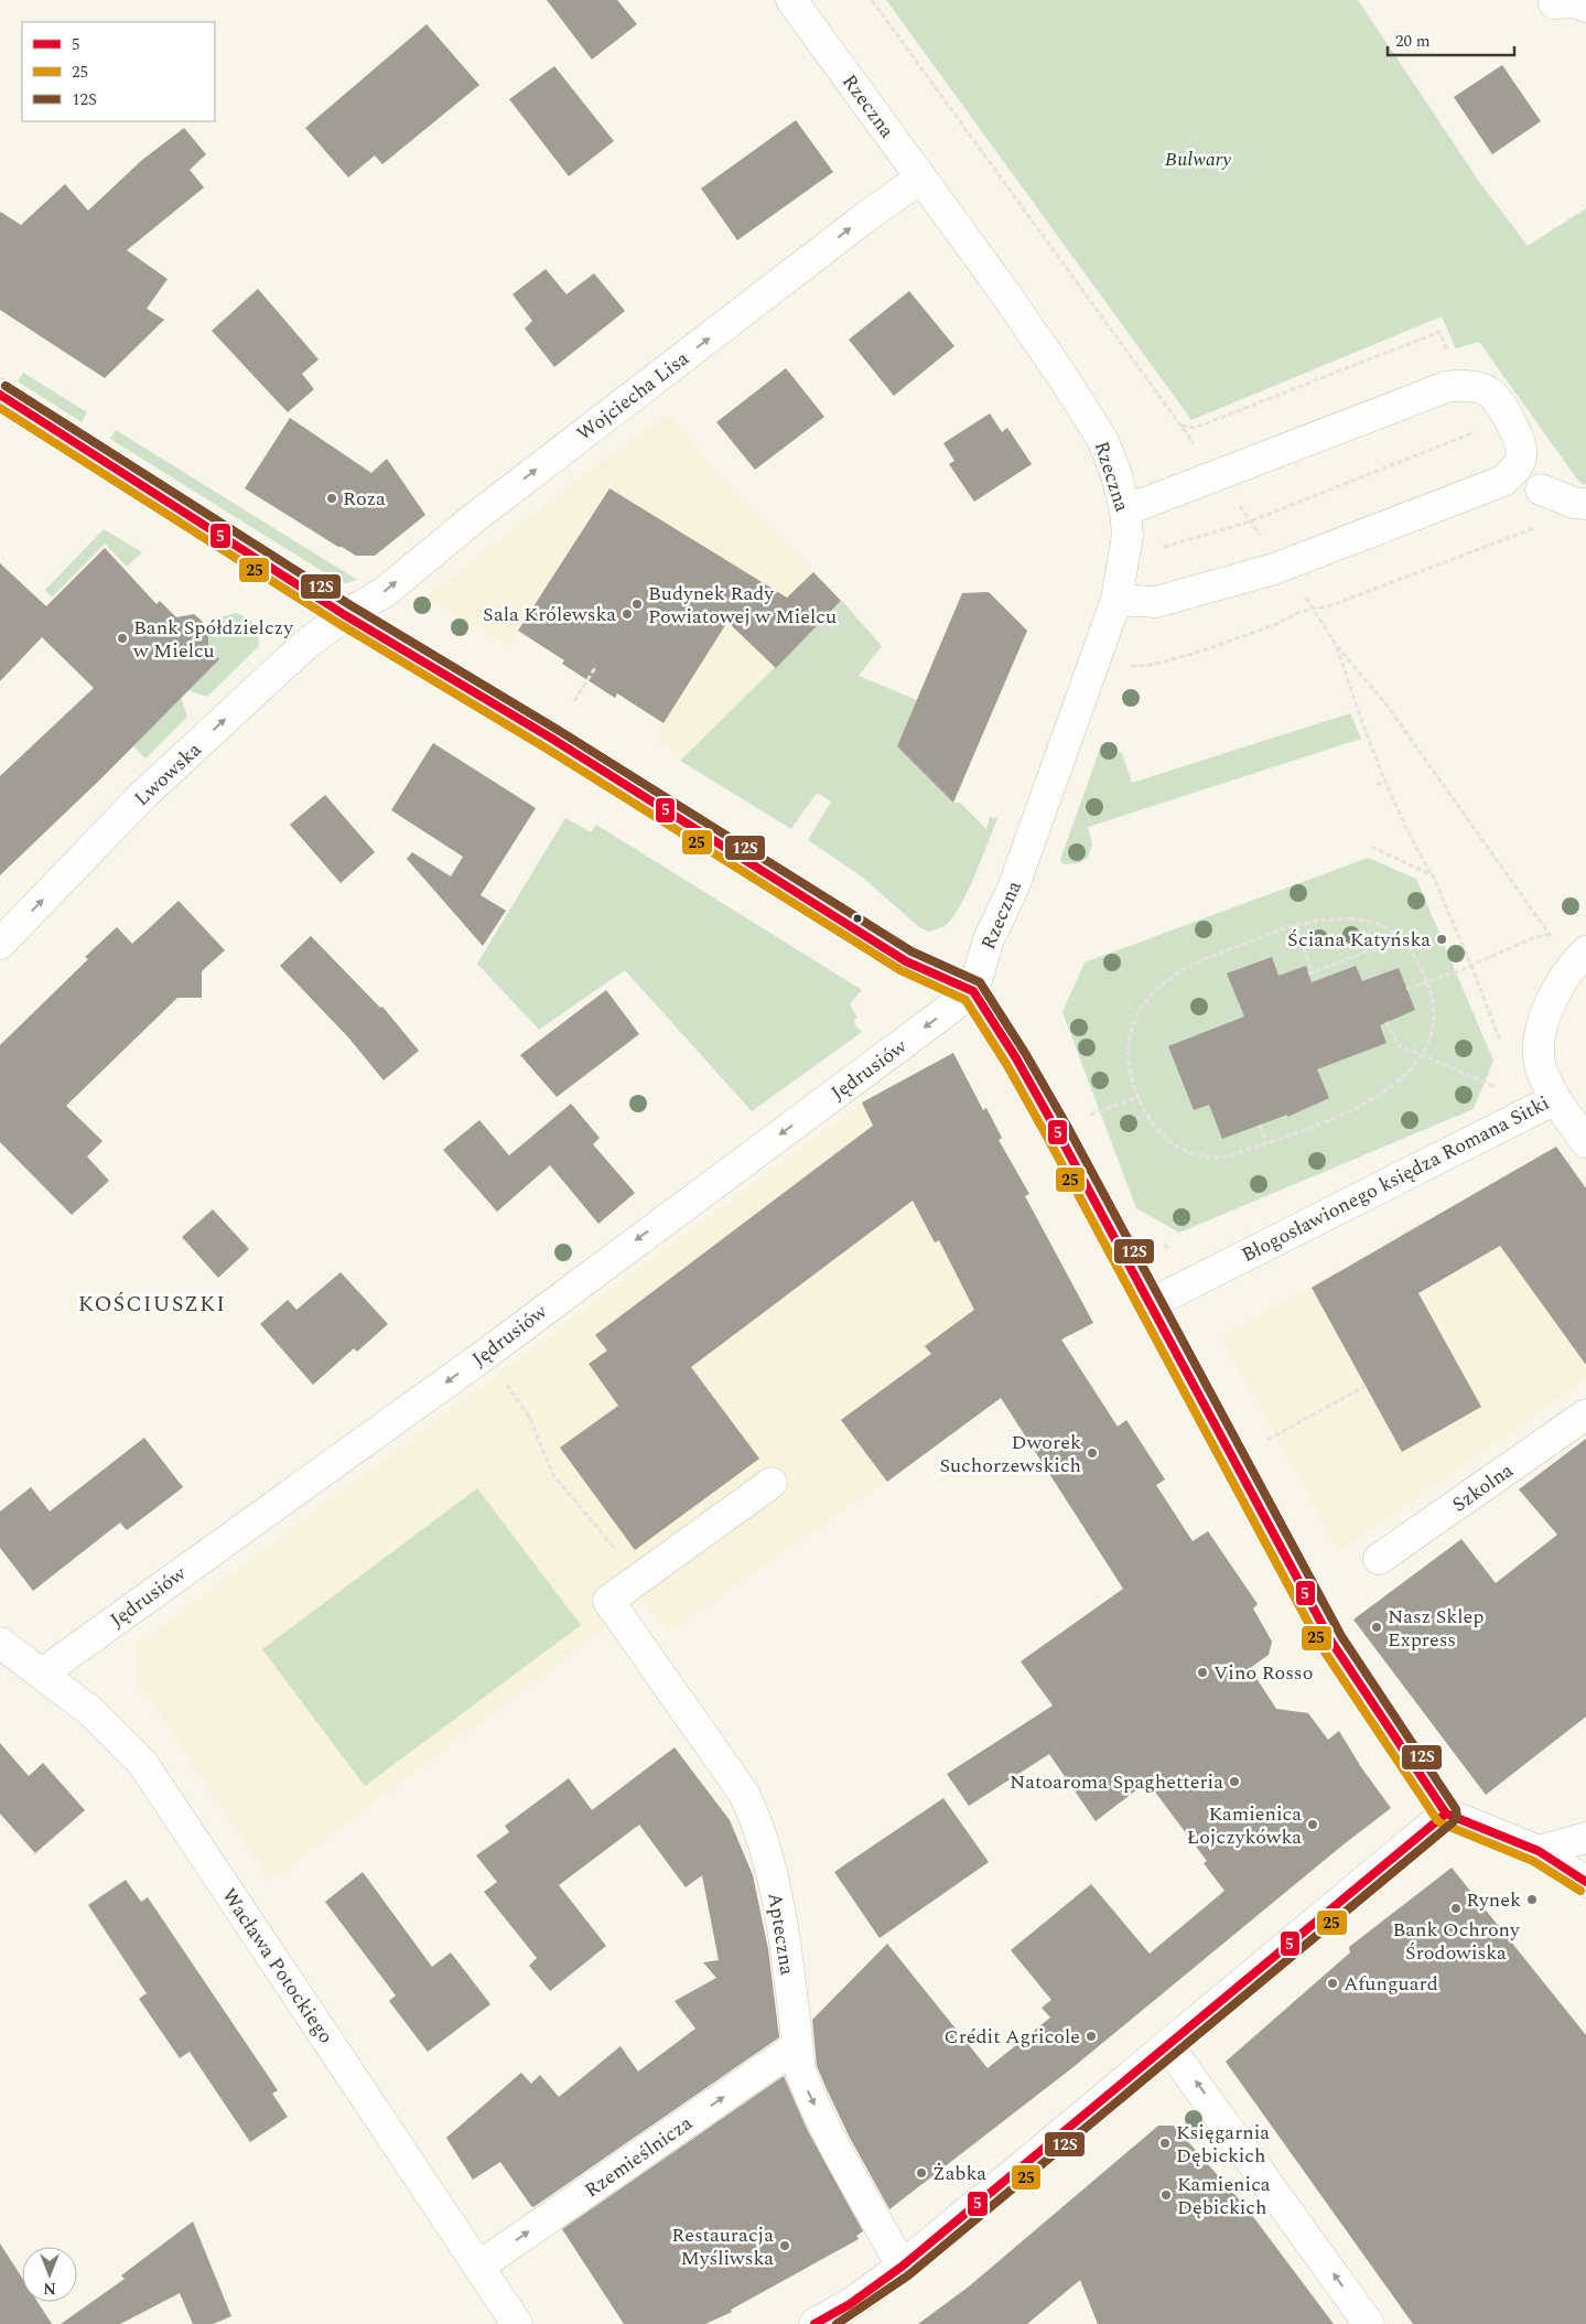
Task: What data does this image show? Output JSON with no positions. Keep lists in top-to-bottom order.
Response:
{
  "streets": {
    "street": [
      "Rzeczna",
      "Wojciecha Lisa",
      "Lwowska",
      "Jędrusiów",
      "Błogosławionego księdza Romana Sitki",
      "Szkolna",
      "Apteczna",
      "Wacława Potockiego",
      "Rzemieślnicza"
    ]
  },
  "crossings": [
    ["Rzeczna", "Wojciecha Lisa"],
    ["Rzeczna", "Jędrusiów"],
    ["Wojciecha Lisa", "Lwowska"],
    ["Jędrusiów", "Wacława Potockiego"],
    ["Apteczna", "Rzemieślnicza"],
    ["Wacława Potockiego", "Rzemieślnicza"]
  ],
  "one_way": ["Wojciecha Lisa", "Lwowska", "Jędrusiów"],
  "districts": ["KOŚCIUSZKI"],
  "parks": ["Bulwary"],
  "places": [
    "Roza",
    "Budynek Rady Powiatowej w Mielcu",
    "Sala Królewska",
    "Bank Spółdzielczy w Mielcu",
    "Ściana Katyńska",
    "Dworek Suchorzewskich",
    "Nasz Sklep Express",
    "Vino Rosso",
    "Natoaroma Spaghetteria",
    "Kamienica Łojczykówka",
    "Rynek",
    "Bank Ochrony Środowiska",
    "Afunguard",
    "Crédit Agricole",
    "Księgarnia Dębickich",
    "Żabka",
    "Kamienica Dębickich",
    "Restauracja Myśliwska"
  ],
  "lines": ["transit line 12S", "transit line 5", "transit line 25"],
  "legend": ["5", "25", "12S"],
  "scale_bar": "20 m",
  "north": "bottom"
}
